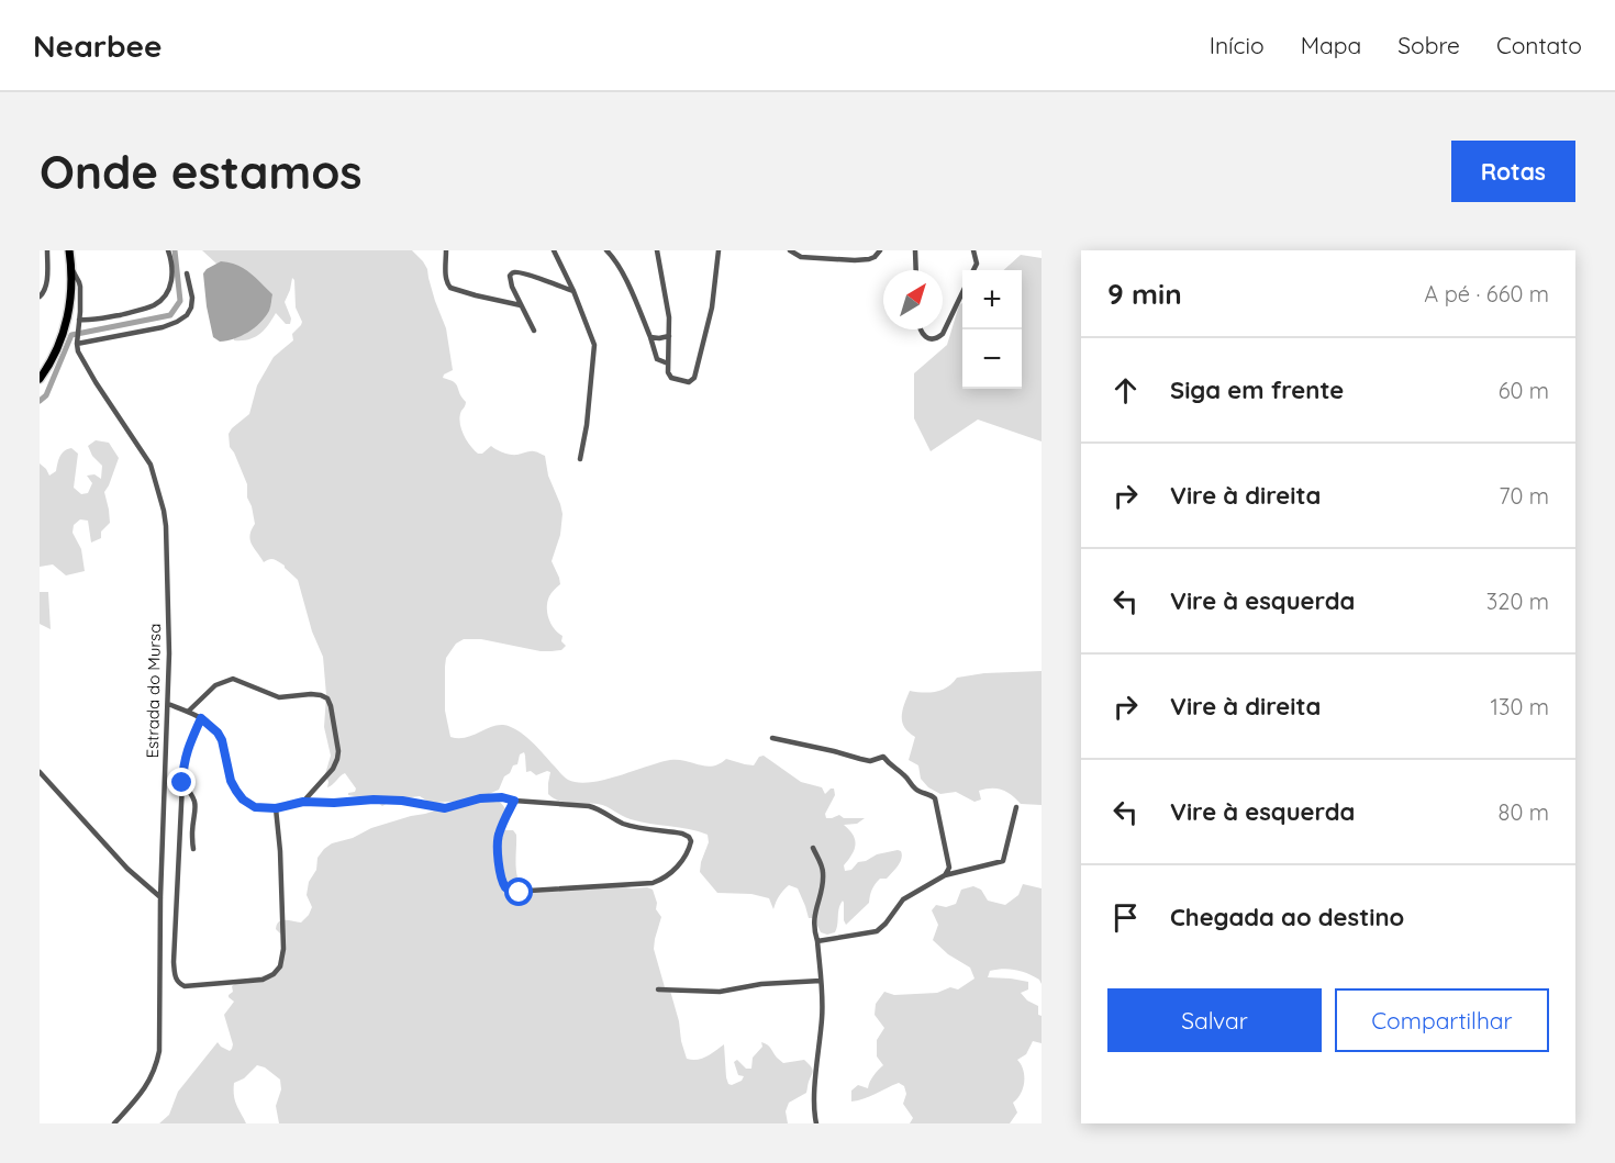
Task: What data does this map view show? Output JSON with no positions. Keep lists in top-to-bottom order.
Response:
{
  "streets": {
    "street": ["Estrada do Mursa"]
  },
  "north": "top right",
  "page": {
    "header": "Nearbee",
    "nav": [
      "Início",
      "Mapa",
      "Sobre",
      "Contato"
    ],
    "buttons": [
      "Rotas",
      ["Salvar", "Compartilhar"]
    ],
    "title": "Onde estamos",
    "heading": ["9 min", "A pé · 660 m"],
    "map_buttons": ["+", "−"],
    "list": [
      ["Siga em frente", "60 m"],
      ["Vire à direita", "70 m"],
      ["Vire à esquerda", "320 m"],
      ["Vire à direita", "130 m"],
      ["Vire à esquerda", "80 m"],
      "Chegada ao destino"
    ]
  }
}
